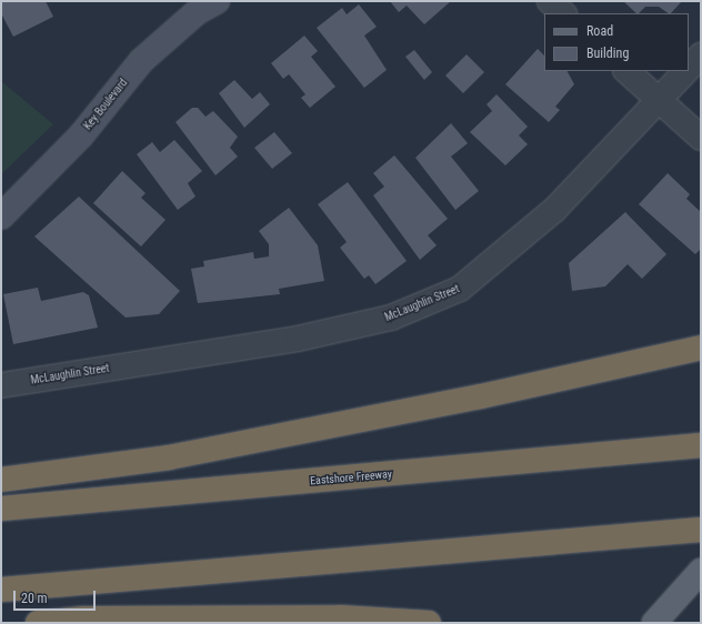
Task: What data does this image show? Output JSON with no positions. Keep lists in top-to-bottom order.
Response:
{
  "streets": {
    "highway": ["Eastshore Freeway"],
    "street": ["Key Boulevard", "McLaughlin Street"]
  },
  "legend": ["Road", "Building"],
  "scale_bar": "20 m"
}
